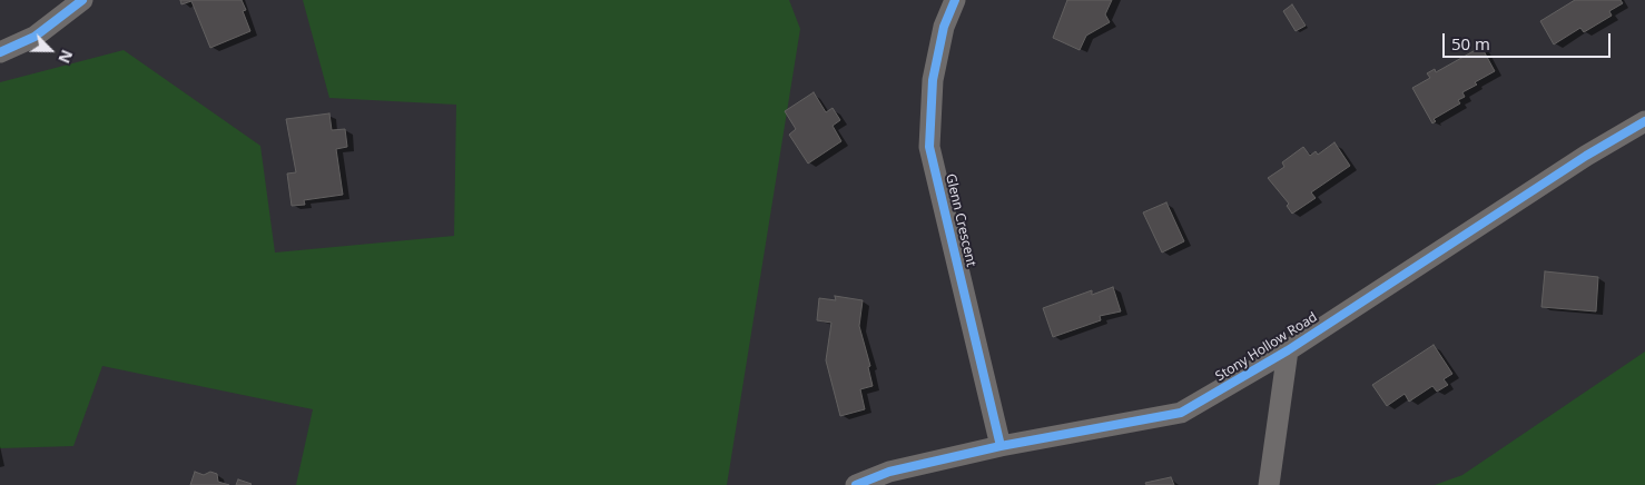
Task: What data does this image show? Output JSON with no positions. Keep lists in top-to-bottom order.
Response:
{
  "streets": {
    "street": ["Glenn Crescent", "Stony Hollow Road"]
  },
  "crossings": [
    ["Glenn Crescent", "Stony Hollow Road"]
  ],
  "scale_bar": "50 m",
  "north": "bottom right"
}
